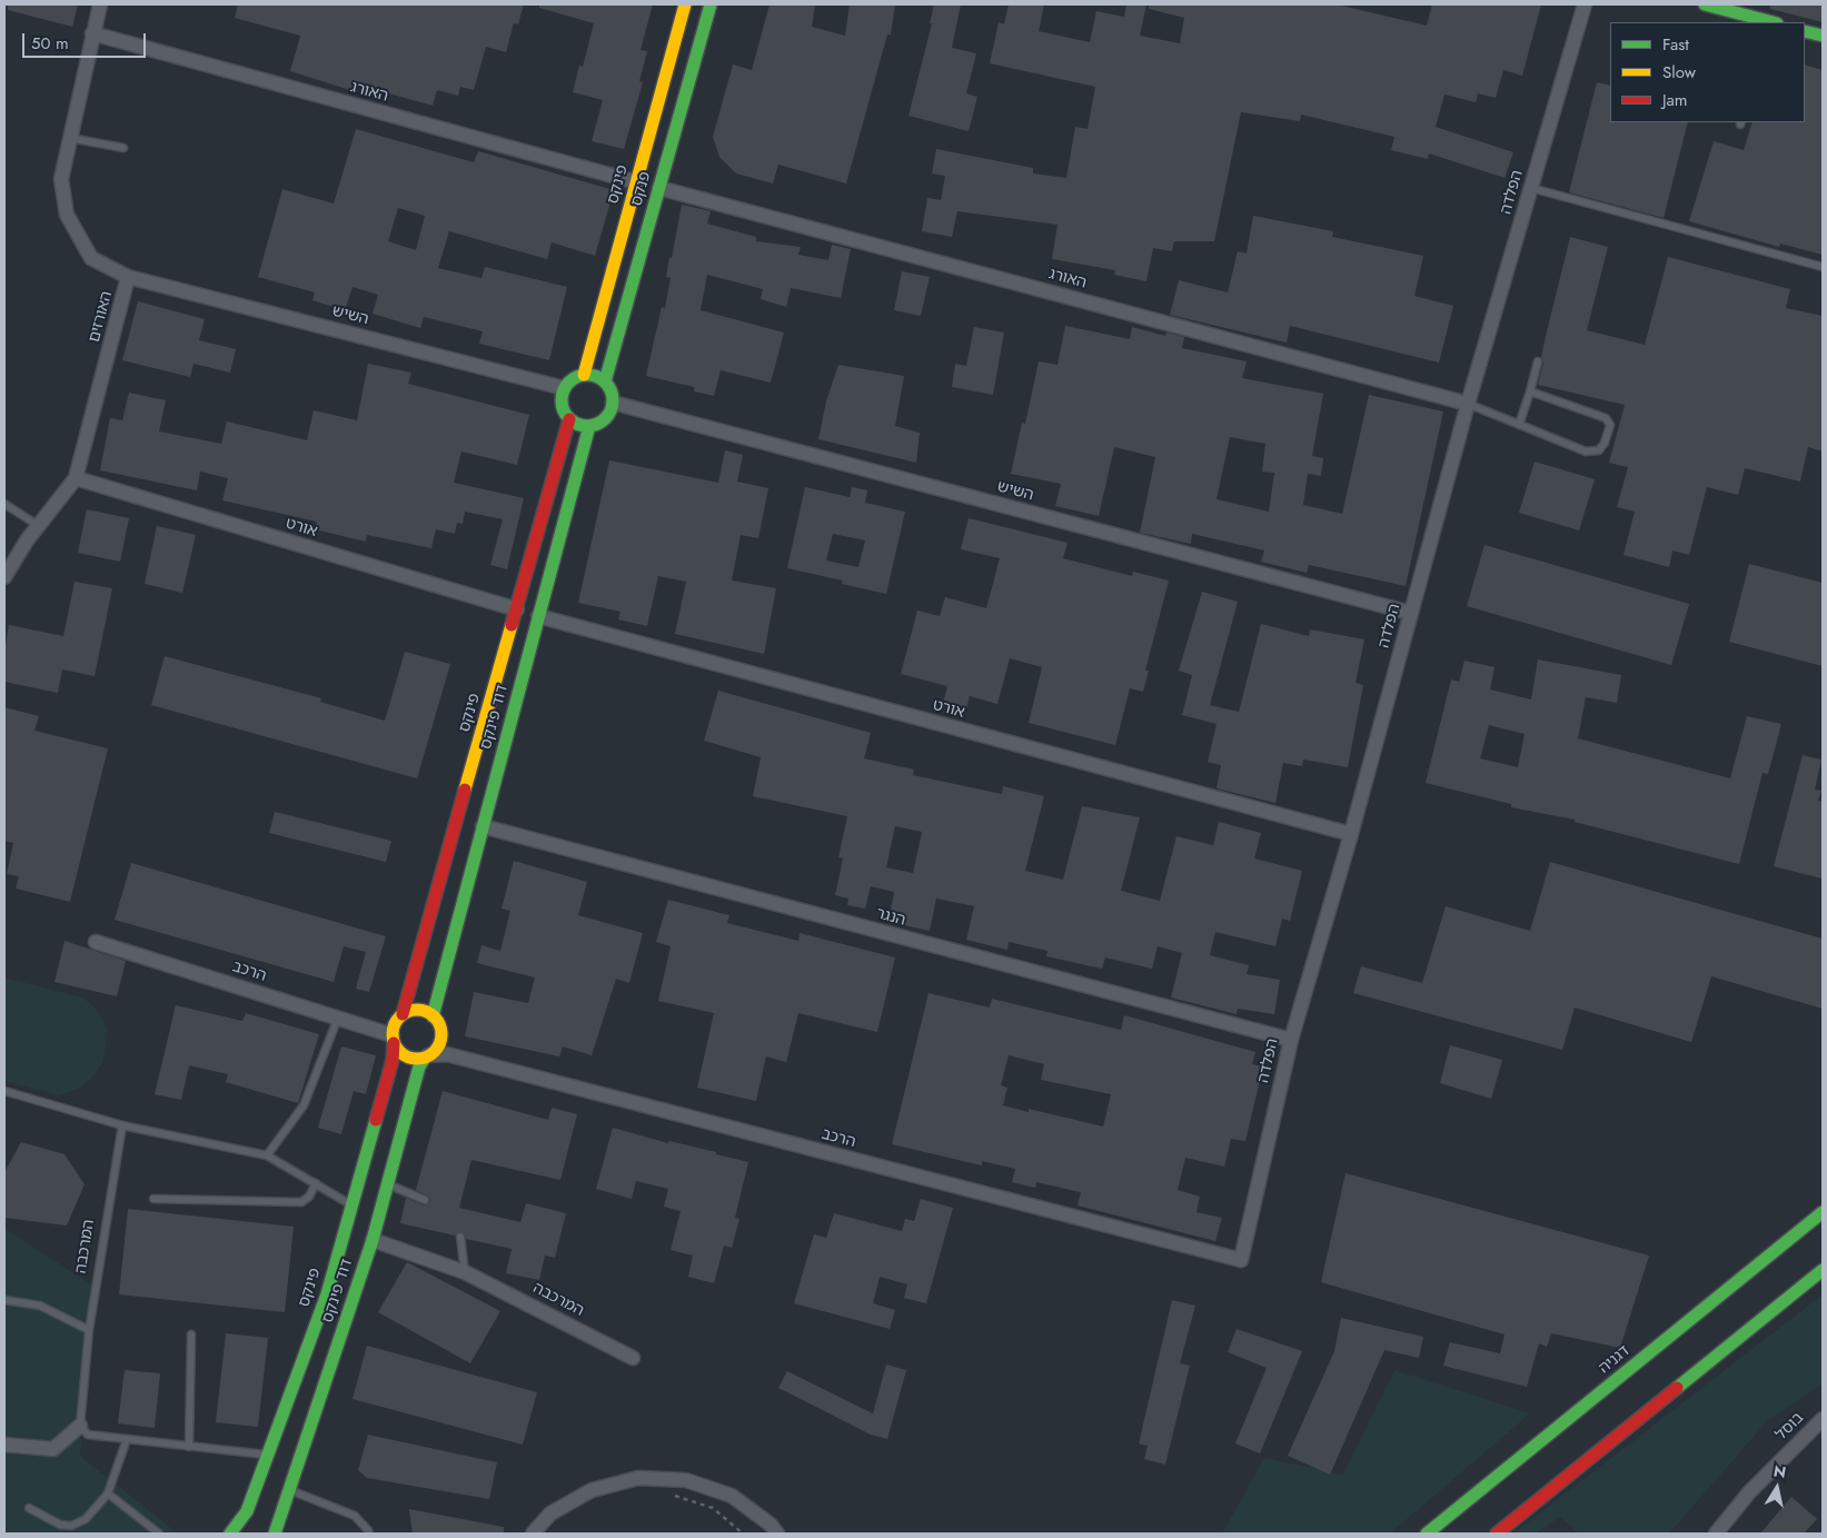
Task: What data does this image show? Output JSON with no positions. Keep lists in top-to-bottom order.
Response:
{
  "streets": {
    "street": [
      "האורג",
      "פינקס",
      "פנקס",
      "הפלדה",
      "השיש",
      "האורזים",
      "אורט",
      "דוד פינקס",
      "הנגר",
      "הרכב",
      "המרכבה",
      "דגניה",
      "בוסל"
    ]
  },
  "crossings": [
    ["האורג", "פינקס"],
    ["האורג", "פנקס"],
    ["האורג", "הפלדה"],
    ["האורג", "האורזים"],
    ["פינקס", "פנקס"],
    ["פינקס", "השיש"],
    ["פינקס", "אורט"],
    ["פינקס", "דוד פינקס"],
    ["פינקס", "הרכב"],
    ["פנקס", "השיש"],
    ["פנקס", "דוד פינקס"],
    ["הפלדה", "השיש"],
    ["הפלדה", "אורט"],
    ["הפלדה", "הנגר"],
    ["הפלדה", "הרכב"],
    ["השיש", "האורזים"],
    ["השיש", "דוד פינקס"],
    ["האורזים", "אורט"],
    ["אורט", "דוד פינקס"],
    ["דוד פינקס", "הנגר"],
    ["דוד פינקס", "הרכב"],
    ["דוד פינקס", "המרכבה"]
  ],
  "legend": ["Fast", "Slow", "Jam"],
  "scale_bar": "50 m",
  "north": "top"
}
